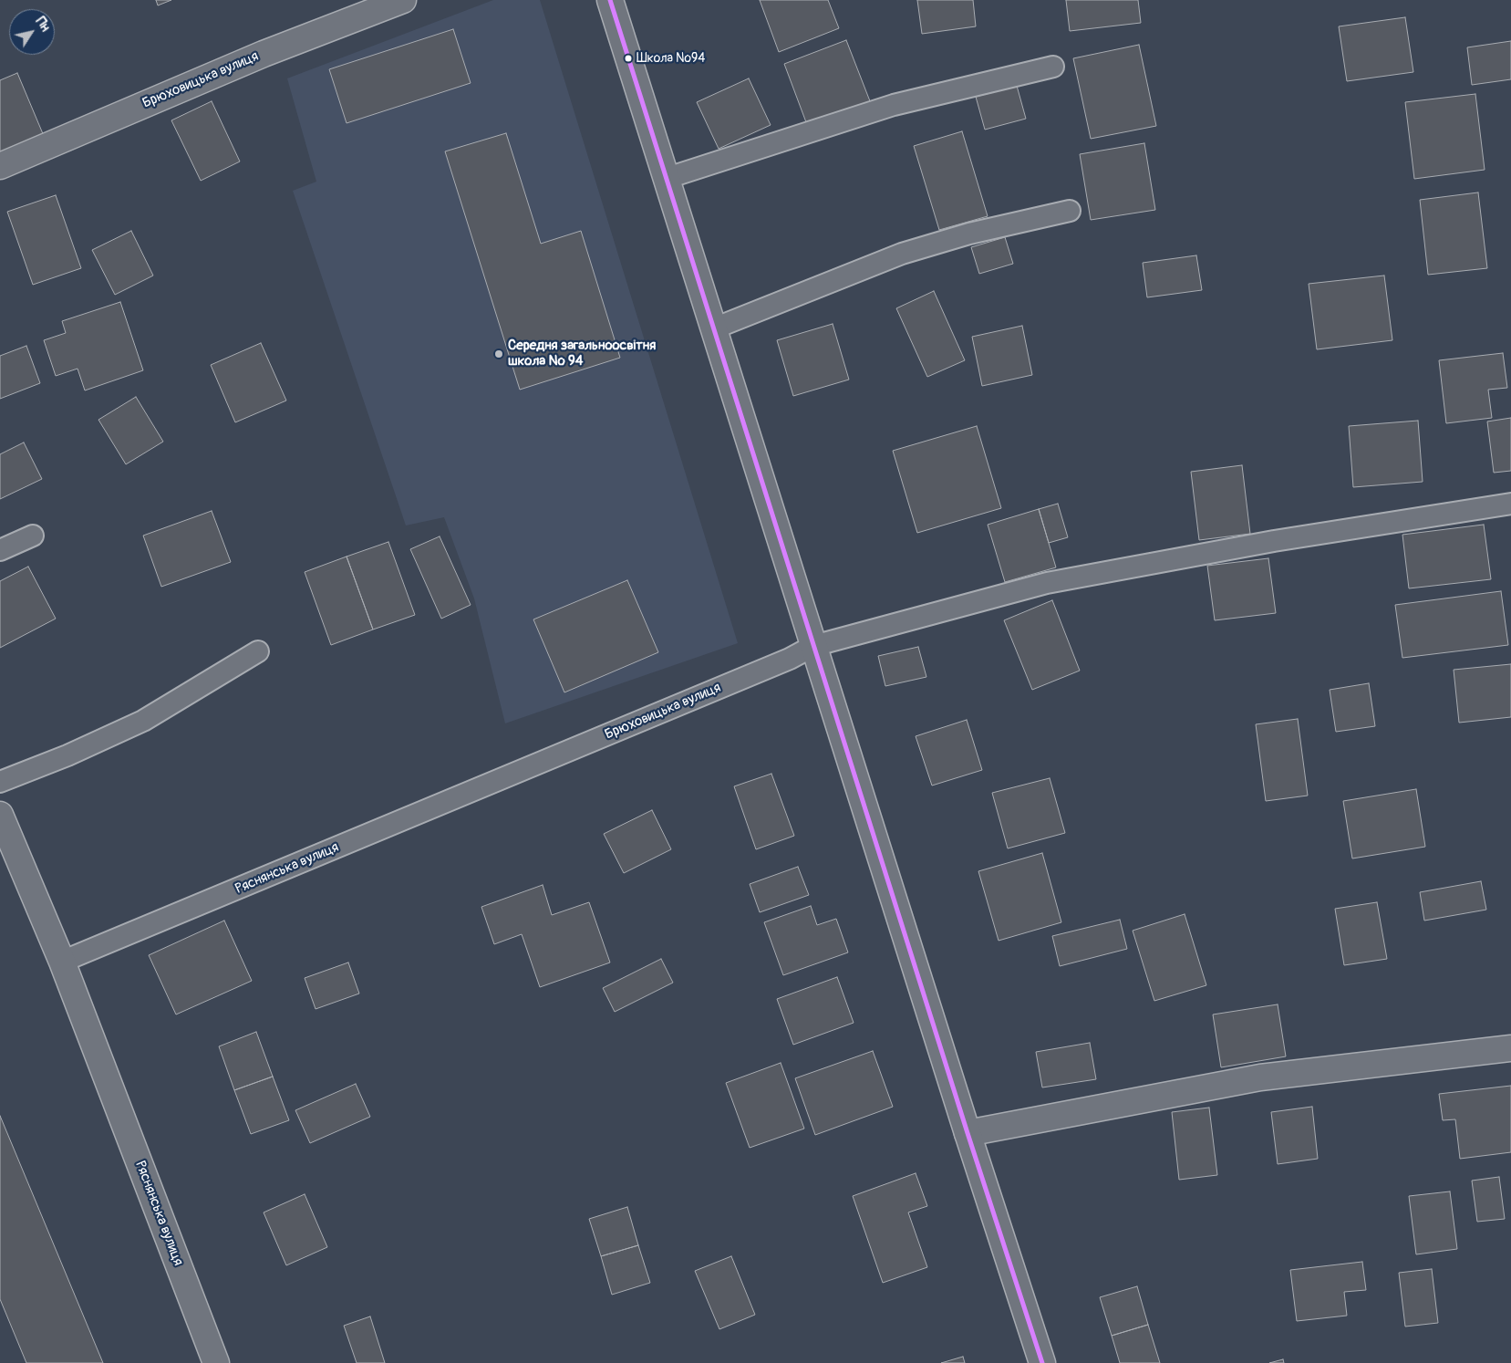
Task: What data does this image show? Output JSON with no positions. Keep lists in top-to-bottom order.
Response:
{
  "streets": {
    "street": ["Брюховицька вулиця", "Ряснянська вулиця"]
  },
  "crossings": [
    ["Брюховицька вулиця", "Ряснянська вулиця"]
  ],
  "places": ["Школа №94", "Середня загальноосвітня школа № 94"],
  "north": "top right"
}
